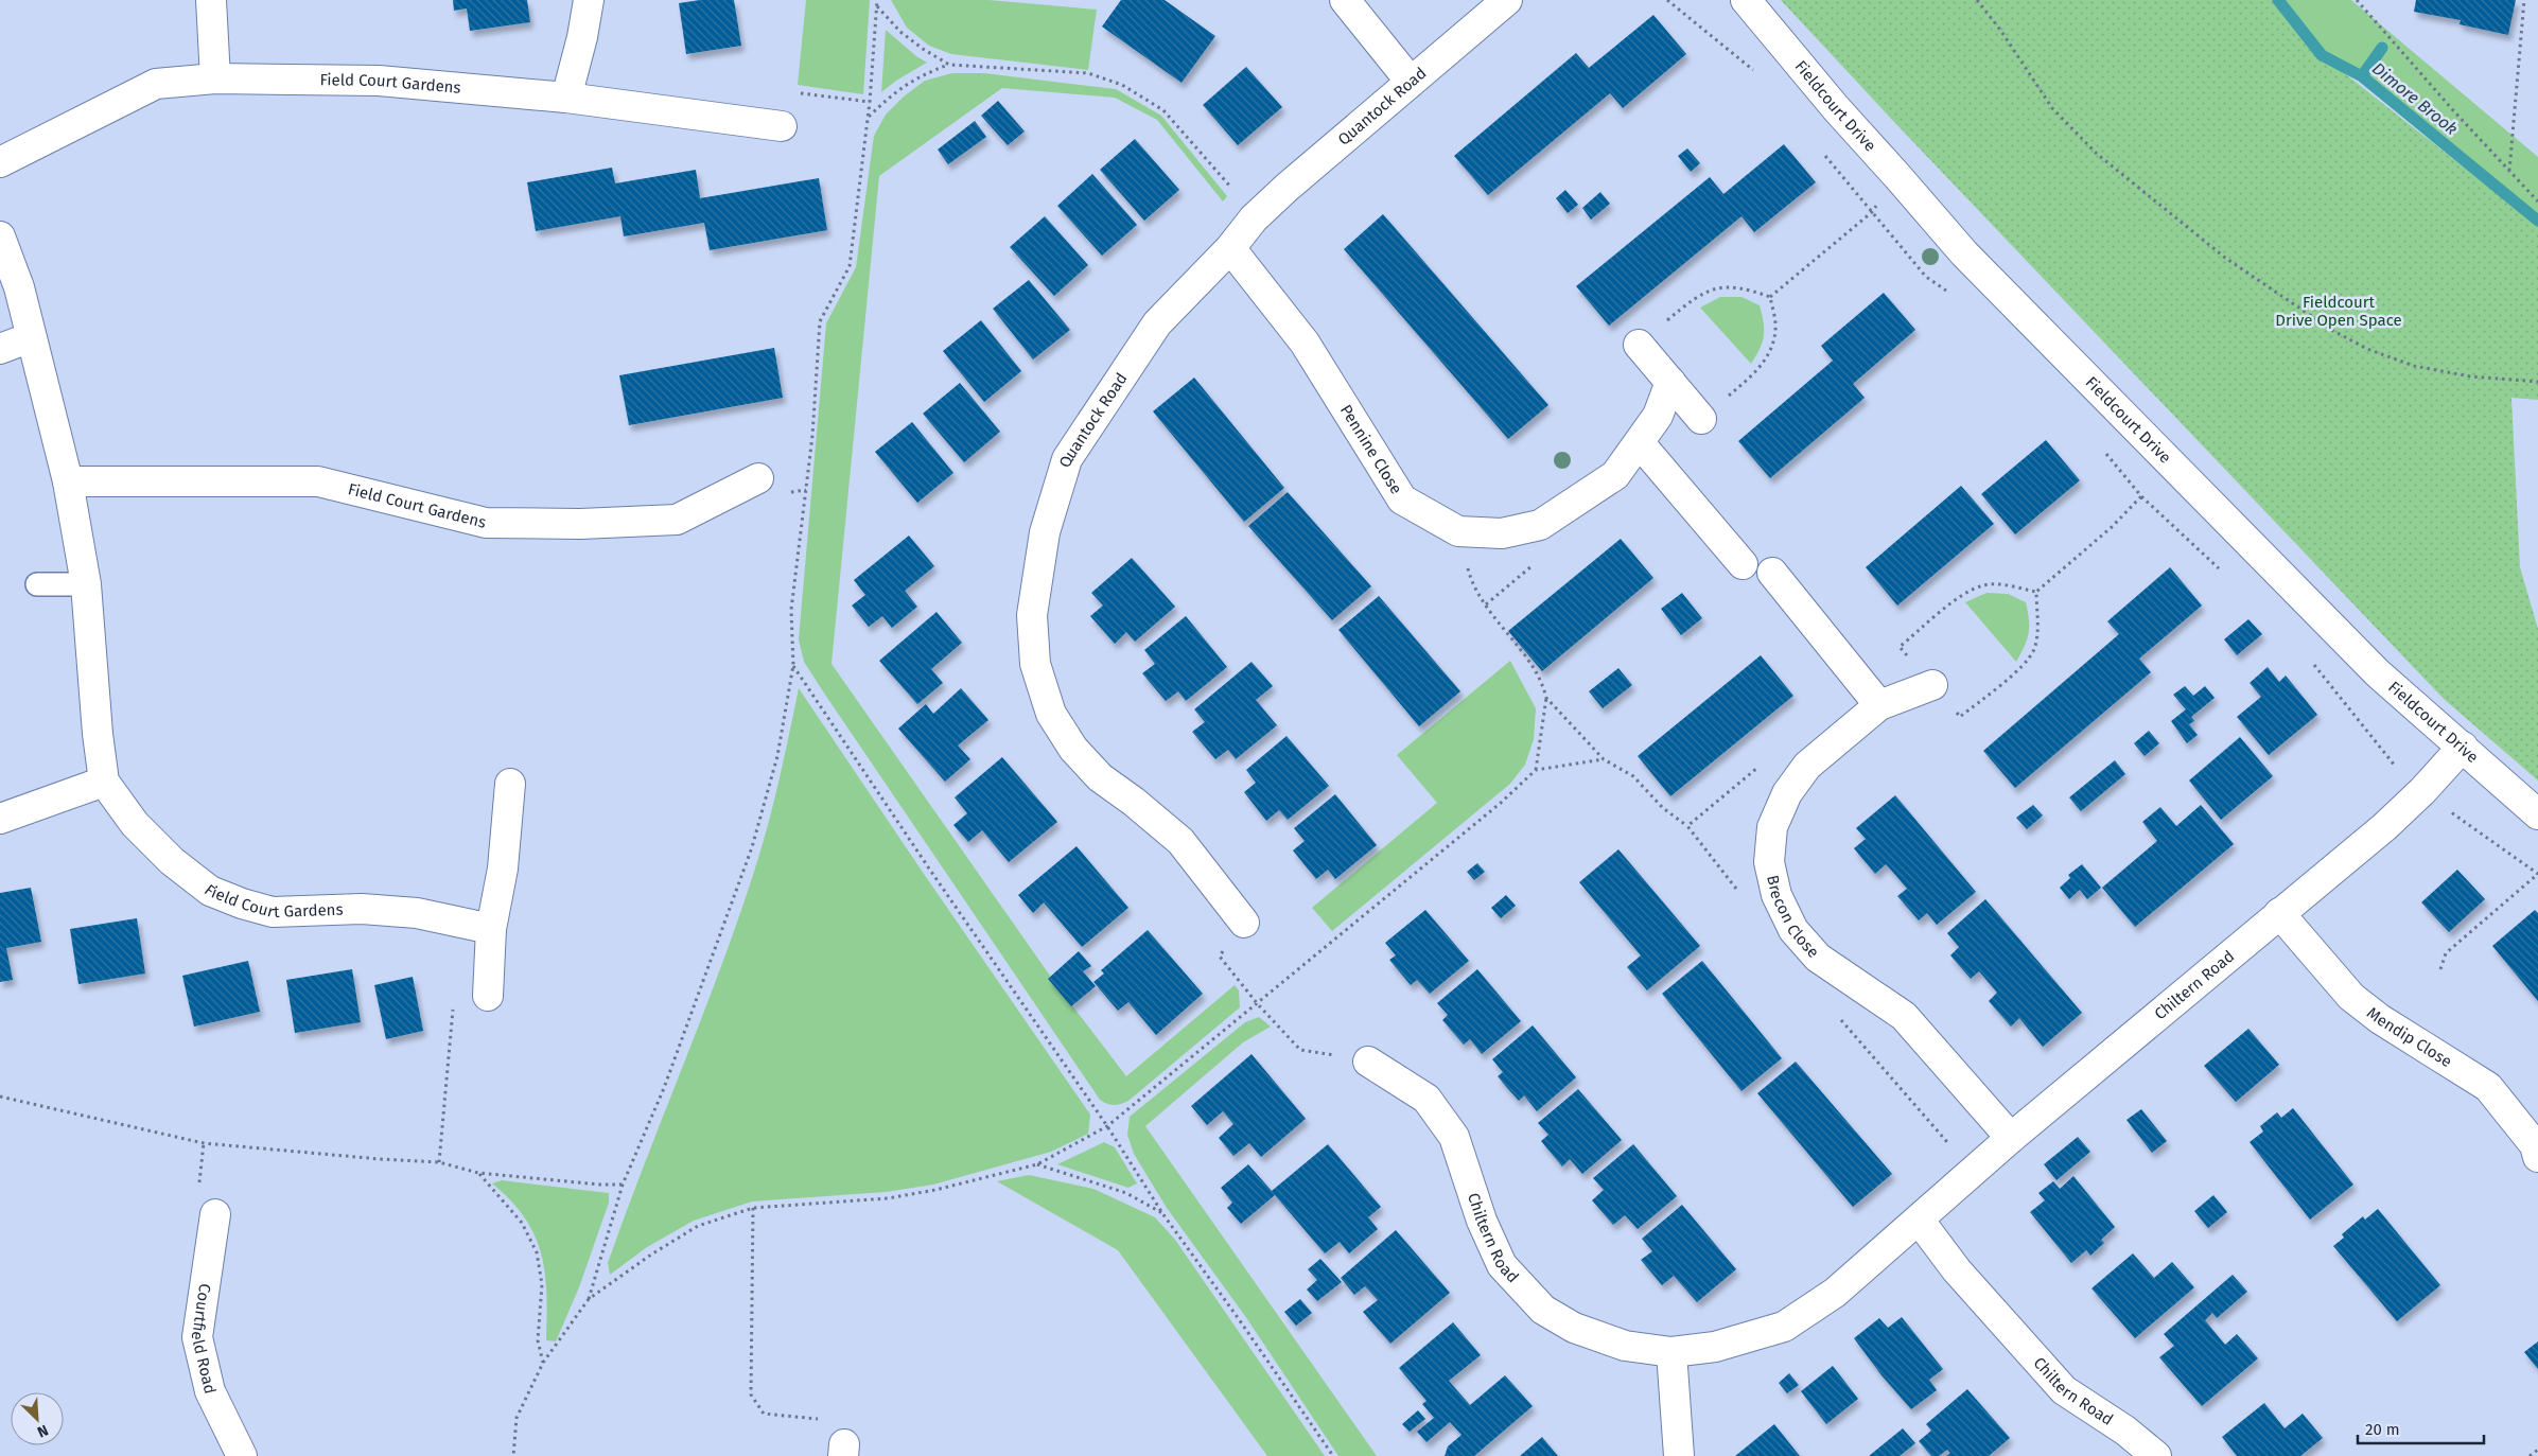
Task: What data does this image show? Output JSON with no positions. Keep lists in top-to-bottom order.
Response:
{
  "streets": {
    "street": [
      "Field Court Gardens",
      "Quantock Road",
      "Fieldcourt Drive",
      "Pennine Close",
      "Brecon Close",
      "Chiltern Road",
      "Mendip Close",
      "Courtfield Road"
    ]
  },
  "crossings": [
    ["Quantock Road", "Pennine Close"],
    ["Fieldcourt Drive", "Chiltern Road"],
    ["Brecon Close", "Chiltern Road"],
    ["Chiltern Road", "Mendip Close"]
  ],
  "water": ["Dimore Brook"],
  "parks": ["Fieldcourt Drive Open Space"],
  "scale_bar": "20 m",
  "north": "bottom right"
}
